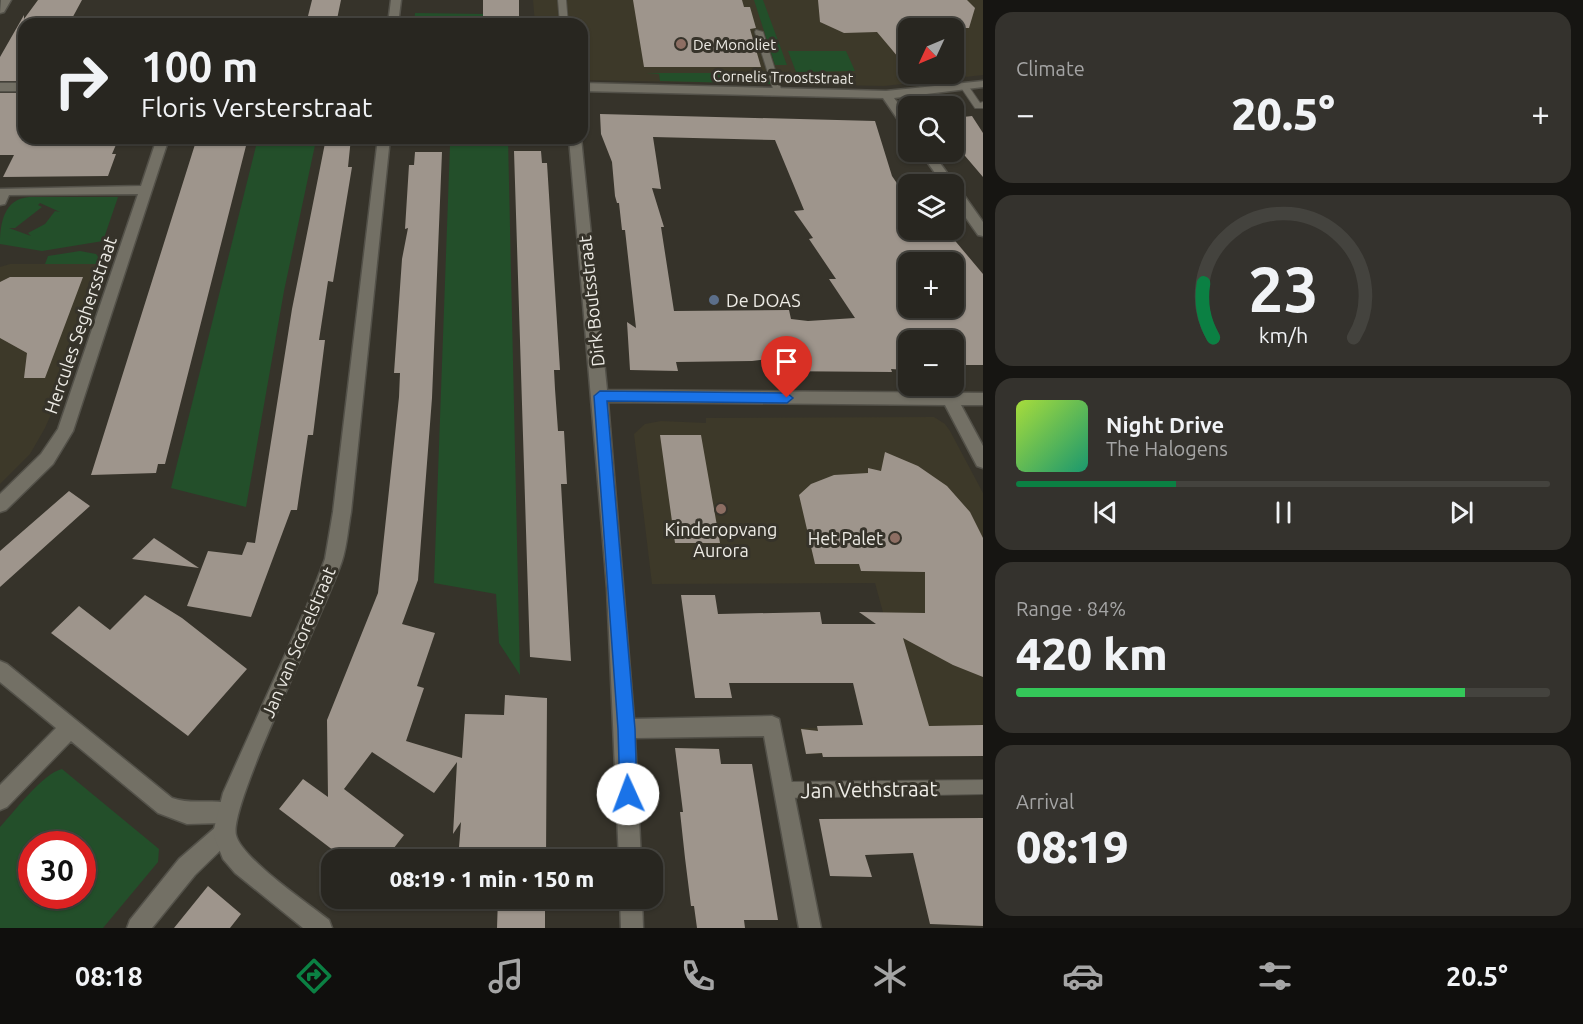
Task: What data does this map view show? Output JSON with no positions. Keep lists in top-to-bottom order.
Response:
{
  "streets": {
    "street": [
      "Cornelis Trooststraat",
      "Dirk Boutsstraat",
      "Hercules Seghersstraat",
      "Jan van Scorelstraat",
      "Jan Vethstraat"
    ]
  },
  "crossings": [
    ["Dirk Boutsstraat", "Jan Vethstraat"]
  ],
  "places": [
    "De Monoliet",
    "De DOAS",
    "Kinderopvang Aurora",
    "Het Palet"
  ],
  "north": "bottom left",
  "page": {
    "tile": [
      "Climate",
      ["Range · 84%", "420 km"],
      ["Arrival", "08:19"]
    ],
    "map_buttons": ["+", "−"],
    "turn": ["100 m", "Floris Versterstraat"],
    "heat": ["−", "20.5°", "+"],
    "song": ["Night Drive", "The Halogens"],
    "limit": "30",
    "trip": "08:19 · 1 min · 150 m",
    "tabs": ["08:18", "20.5°"],
    "gauge": ["23", "km/h"]
  }
}
